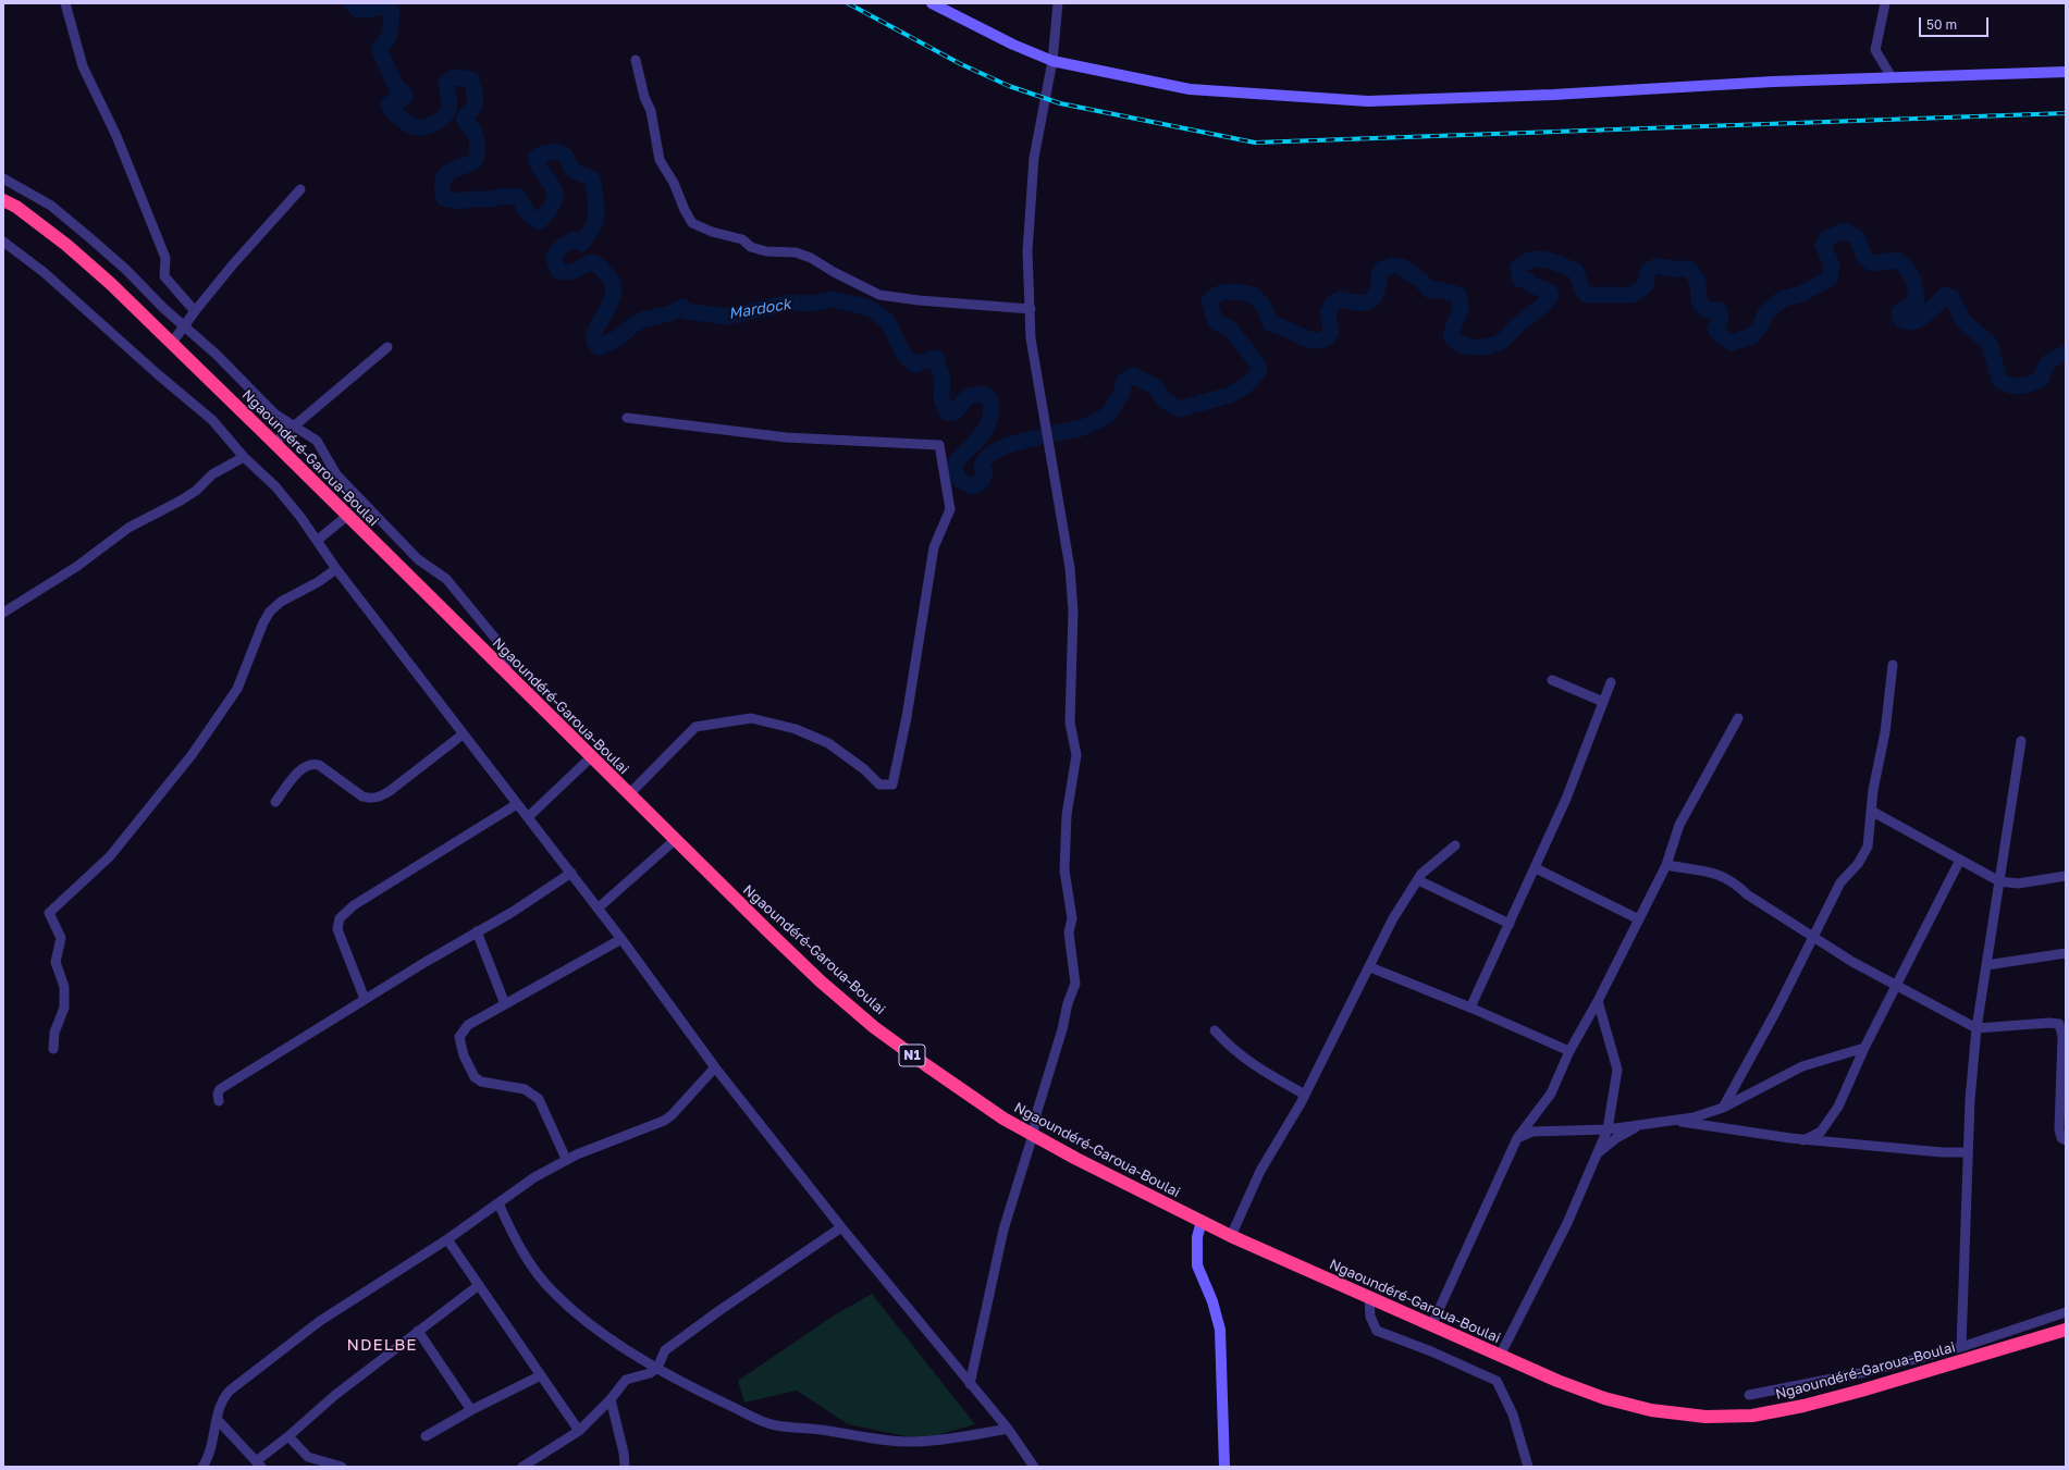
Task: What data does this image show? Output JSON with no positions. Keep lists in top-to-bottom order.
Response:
{
  "streets": {
    "highway": ["Ngaoundéré-Garoua-Boulai", "N1"]
  },
  "districts": ["NDELBE"],
  "water": ["Mardock"],
  "scale_bar": "50 m"
}
